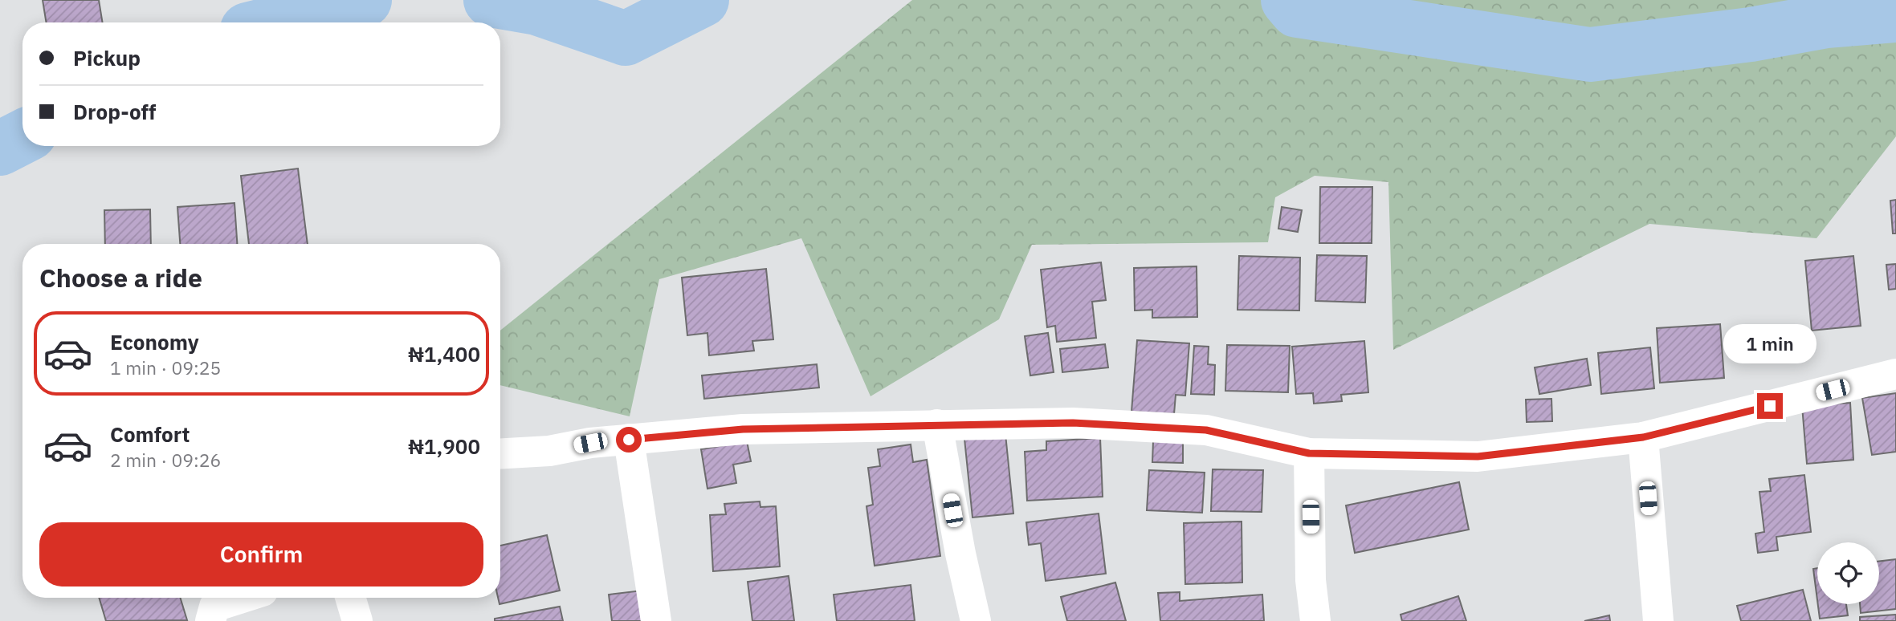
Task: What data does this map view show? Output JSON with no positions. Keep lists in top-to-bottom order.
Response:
{
  "page": {
    "banner": ["Pickup", "Drop-off"],
    "heading": "Choose a ride",
    "list": [
      {
        "name": "Economy",
        "note": "1 min · 09:25",
        "value": "₦1,400"
      },
      {
        "name": "Comfort",
        "note": "2 min · 09:26",
        "value": "₦1,900"
      }
    ],
    "bubble": "1 min",
    "buttons": "Confirm"
  }
}
